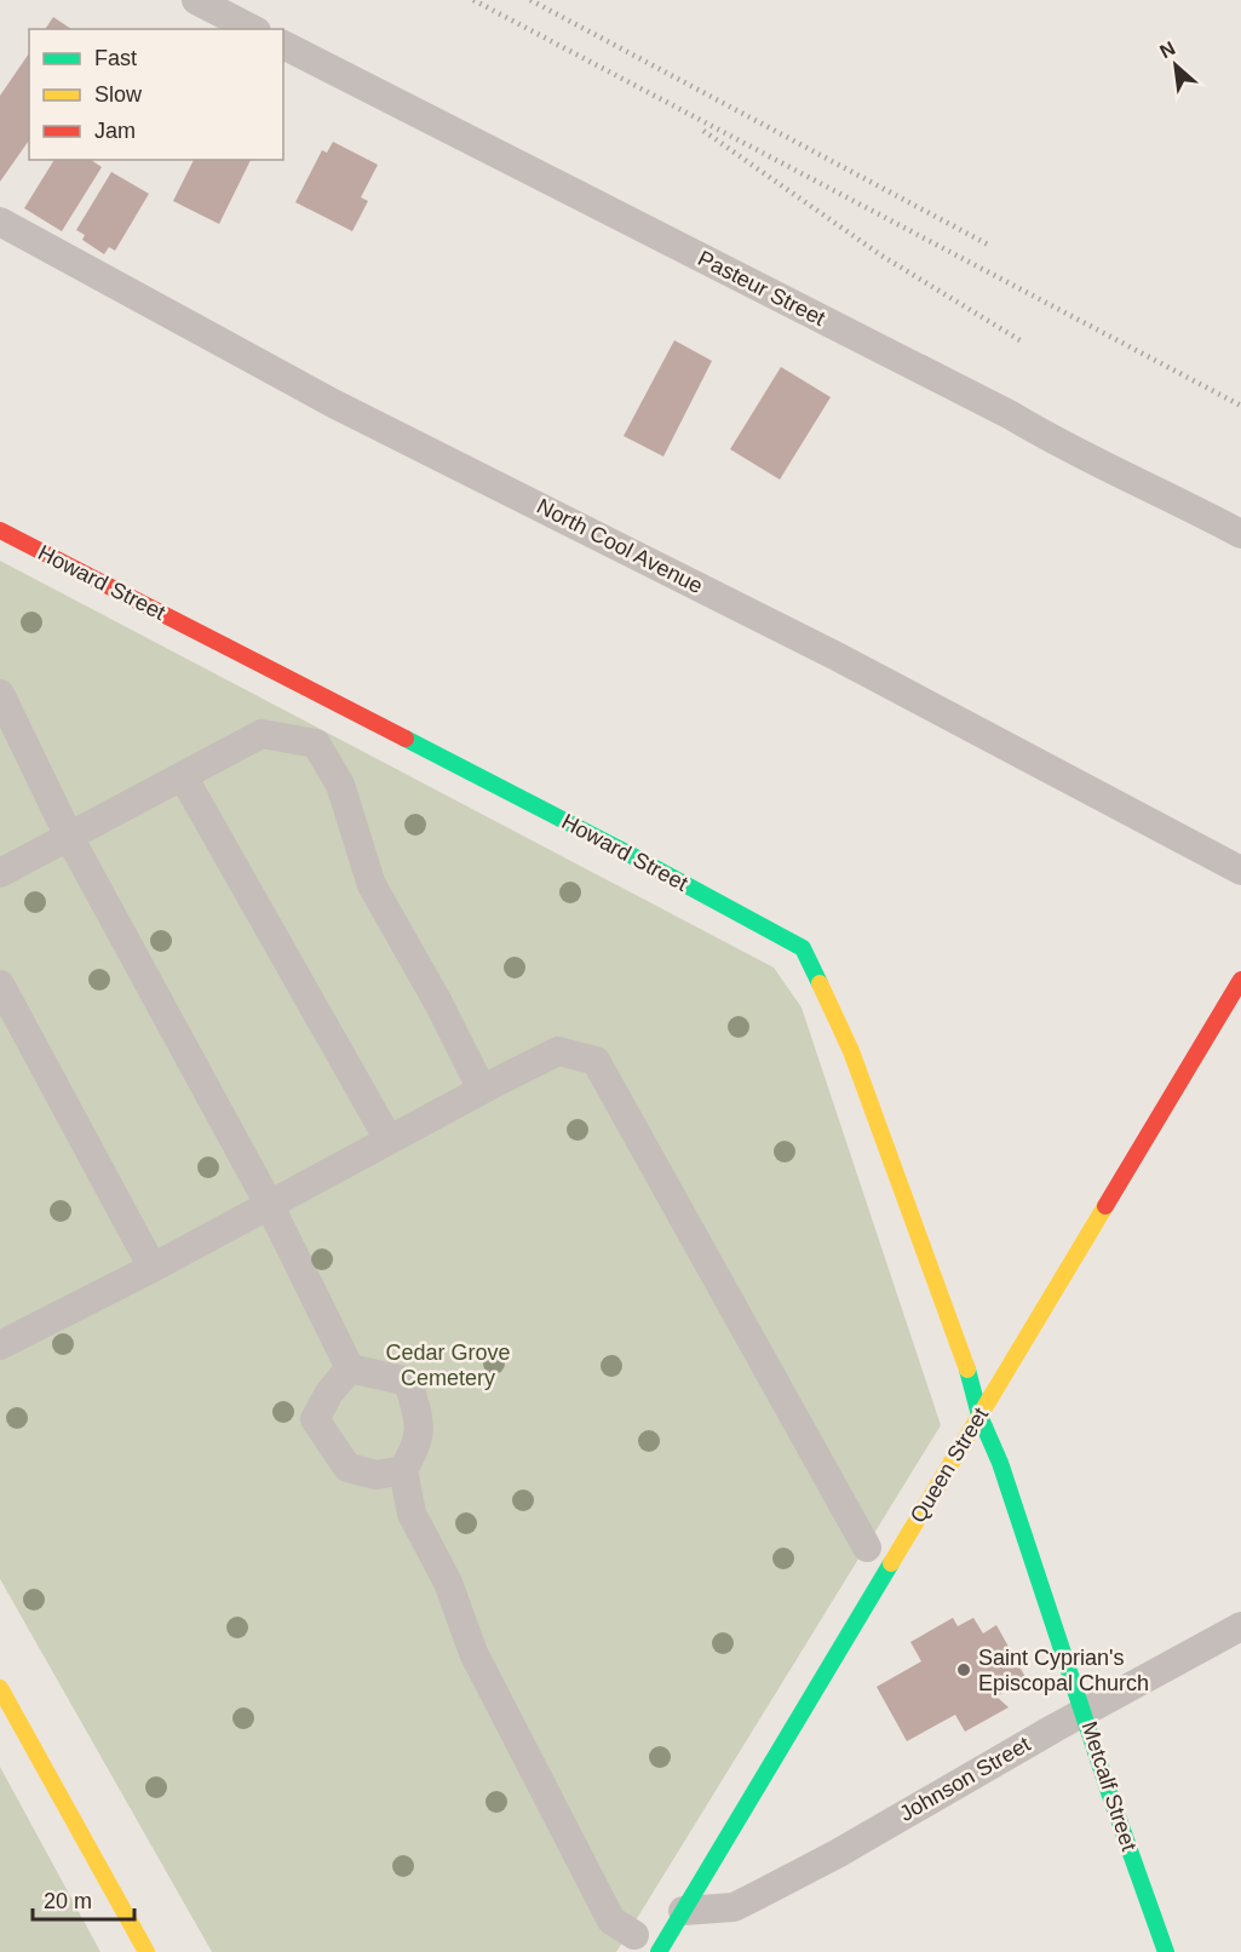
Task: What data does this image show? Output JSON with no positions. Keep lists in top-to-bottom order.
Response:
{
  "streets": {
    "street": [
      "Pasteur Street",
      "North Cool Avenue",
      "Howard Street",
      "Queen Street",
      "Johnson Street",
      "Metcalf Street"
    ]
  },
  "crossings": [
    ["Howard Street", "Queen Street"],
    ["Howard Street", "Metcalf Street"],
    ["Queen Street", "Johnson Street"],
    ["Queen Street", "Metcalf Street"],
    ["Johnson Street", "Metcalf Street"]
  ],
  "parks": ["Cedar Grove Cemetery"],
  "places": ["Saint Cyprian's Episcopal Church"],
  "legend": ["Fast", "Slow", "Jam"],
  "scale_bar": "20 m",
  "north": "top left"
}
